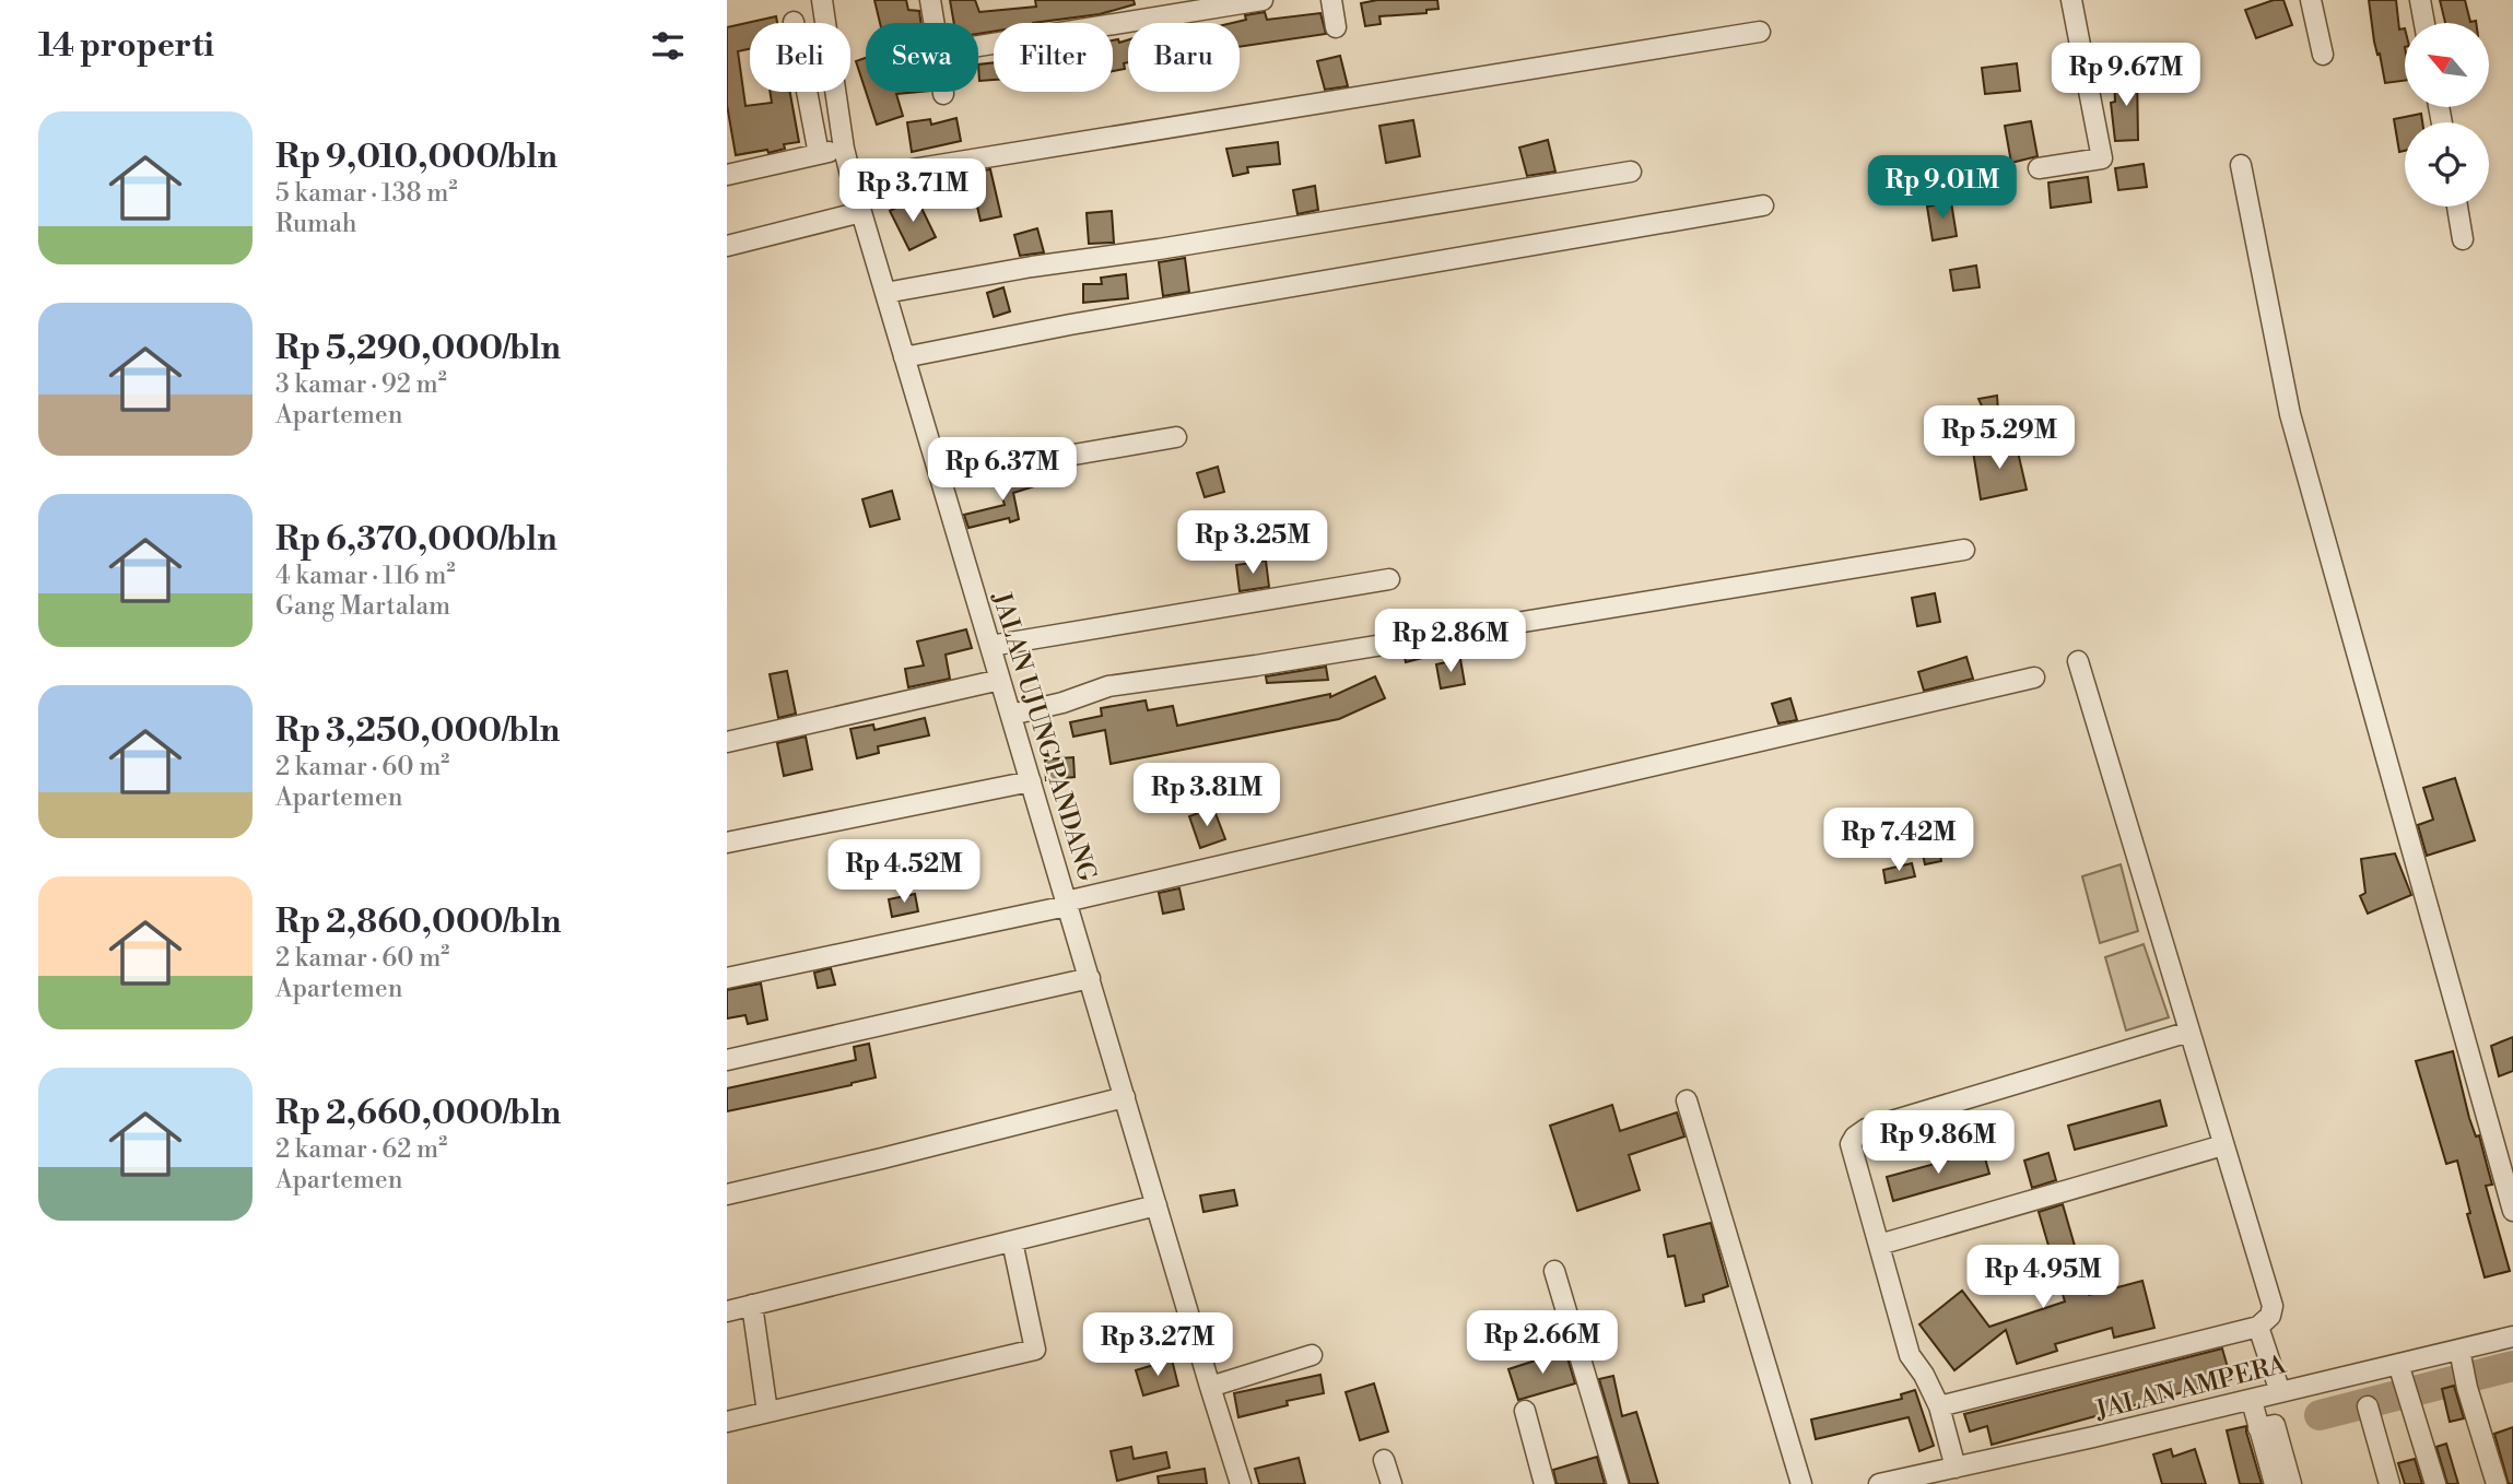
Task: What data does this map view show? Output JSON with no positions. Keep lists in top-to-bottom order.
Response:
{
  "streets": {
    "street": ["JALAN UJUNG PANDANG", "JALAN AMPERA"]
  },
  "north": "top left",
  "page": {
    "heading": "14 properti",
    "chip": [
      "Beli",
      "Sewa",
      "Filter",
      "Baru"
    ],
    "price": [
      "Rp 9.67M",
      "Rp 9.01M",
      "Rp 3.71M",
      "Rp 5.29M",
      "Rp 6.37M",
      "Rp 3.25M",
      "Rp 2.86M",
      "Rp 3.81M",
      "Rp 7.42M",
      "Rp 4.52M",
      "Rp 9.86M",
      "Rp 4.95M",
      "Rp 2.66M",
      "Rp 3.27M"
    ],
    "list": [
      {
        "name": "Rp 9,010,000/bln",
        "note": "5 kamar · 138 m² · Rumah"
      },
      {
        "name": "Rp 5,290,000/bln",
        "note": "3 kamar · 92 m² · Apartemen"
      },
      {
        "name": "Rp 6,370,000/bln",
        "note": "4 kamar · 116 m² · Gang Martalam"
      },
      {
        "name": "Rp 3,250,000/bln",
        "note": "2 kamar · 60 m² · Apartemen"
      },
      {
        "name": "Rp 2,860,000/bln",
        "note": "2 kamar · 60 m² · Apartemen"
      },
      {
        "name": "Rp 2,660,000/bln",
        "note": "2 kamar · 62 m² · Apartemen"
      }
    ]
  }
}
